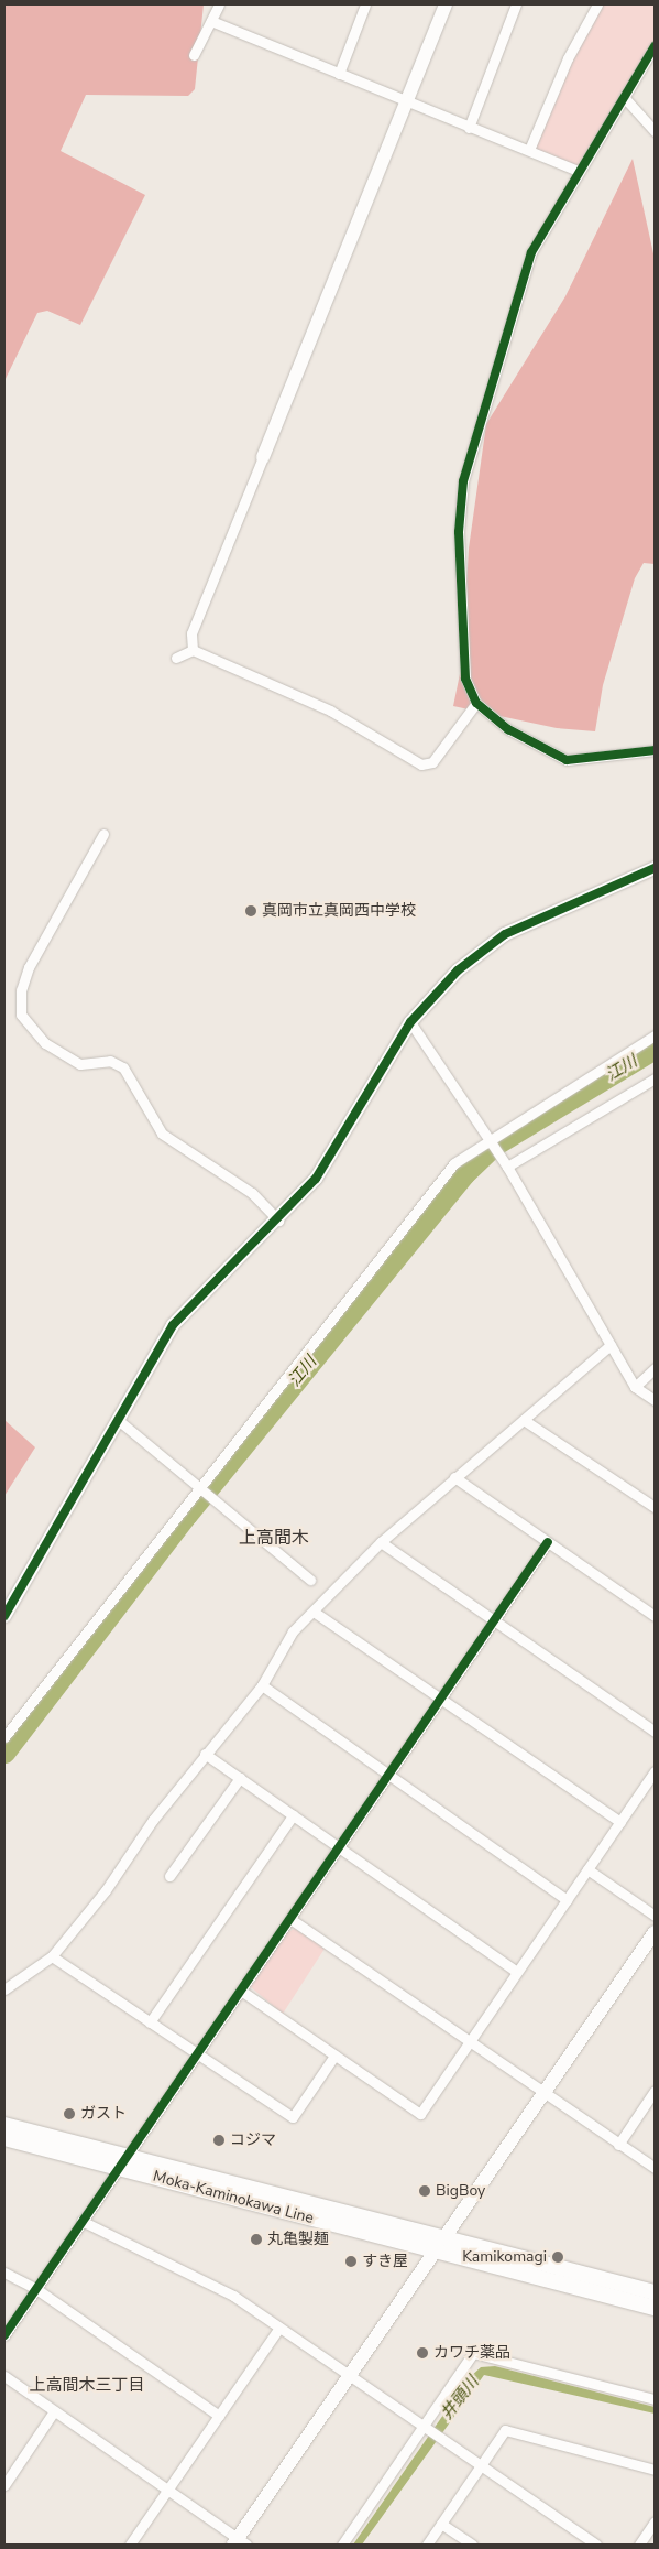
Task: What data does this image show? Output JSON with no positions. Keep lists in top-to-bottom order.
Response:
{
  "streets": {
    "main road": ["Moka-Kaminokawa Line"]
  },
  "districts": ["上高間木", "上高間木三丁目"],
  "water": ["江川", "井頭川"],
  "places": [
    "真岡市立真岡西中学校",
    "ガスト",
    "コジマ",
    "BigBoy",
    "丸亀製麺",
    "Kamikomagi",
    "すき屋",
    "カワチ薬品"
  ]
}
